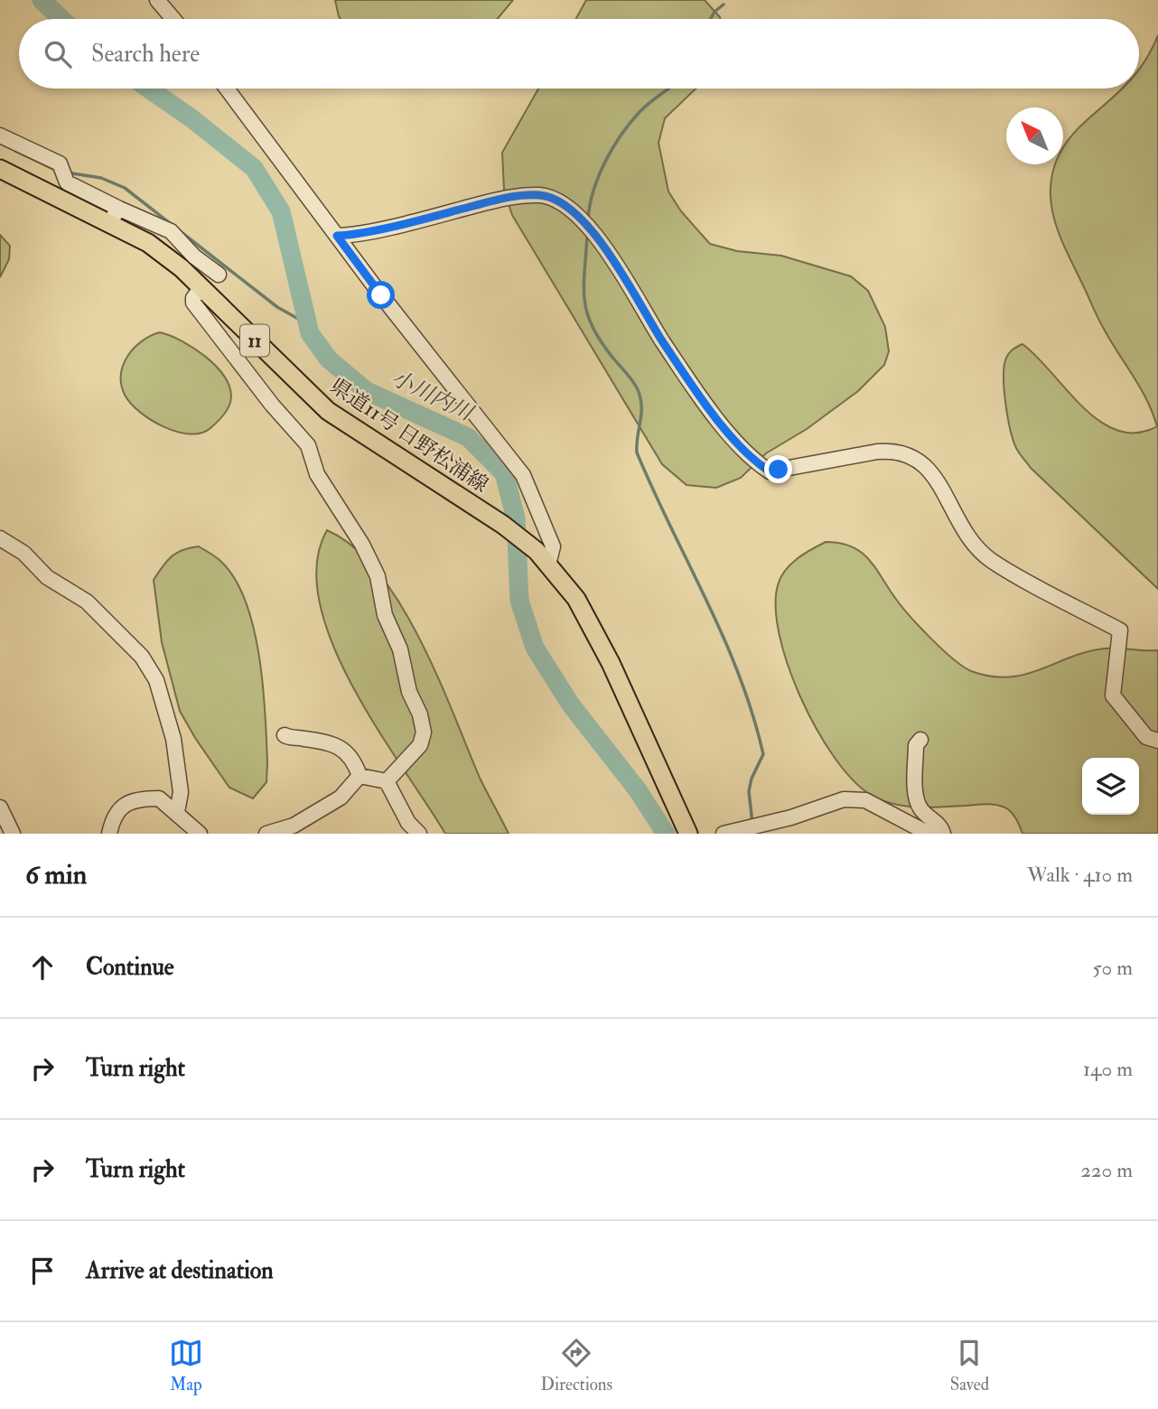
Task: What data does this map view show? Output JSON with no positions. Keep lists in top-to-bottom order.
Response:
{
  "streets": {
    "main road": ["11", "県道11号 日野松浦線"]
  },
  "water": ["小川内川"],
  "north": "top left",
  "page": {
    "search": "Search here",
    "heading": ["6 min", "Walk · 410 m"],
    "list": [
      ["Continue", "50 m"],
      ["Turn right", "140 m"],
      ["Turn right", "220 m"],
      "Arrive at destination"
    ],
    "nav": ["Map", "Directions", "Saved"]
  }
}
